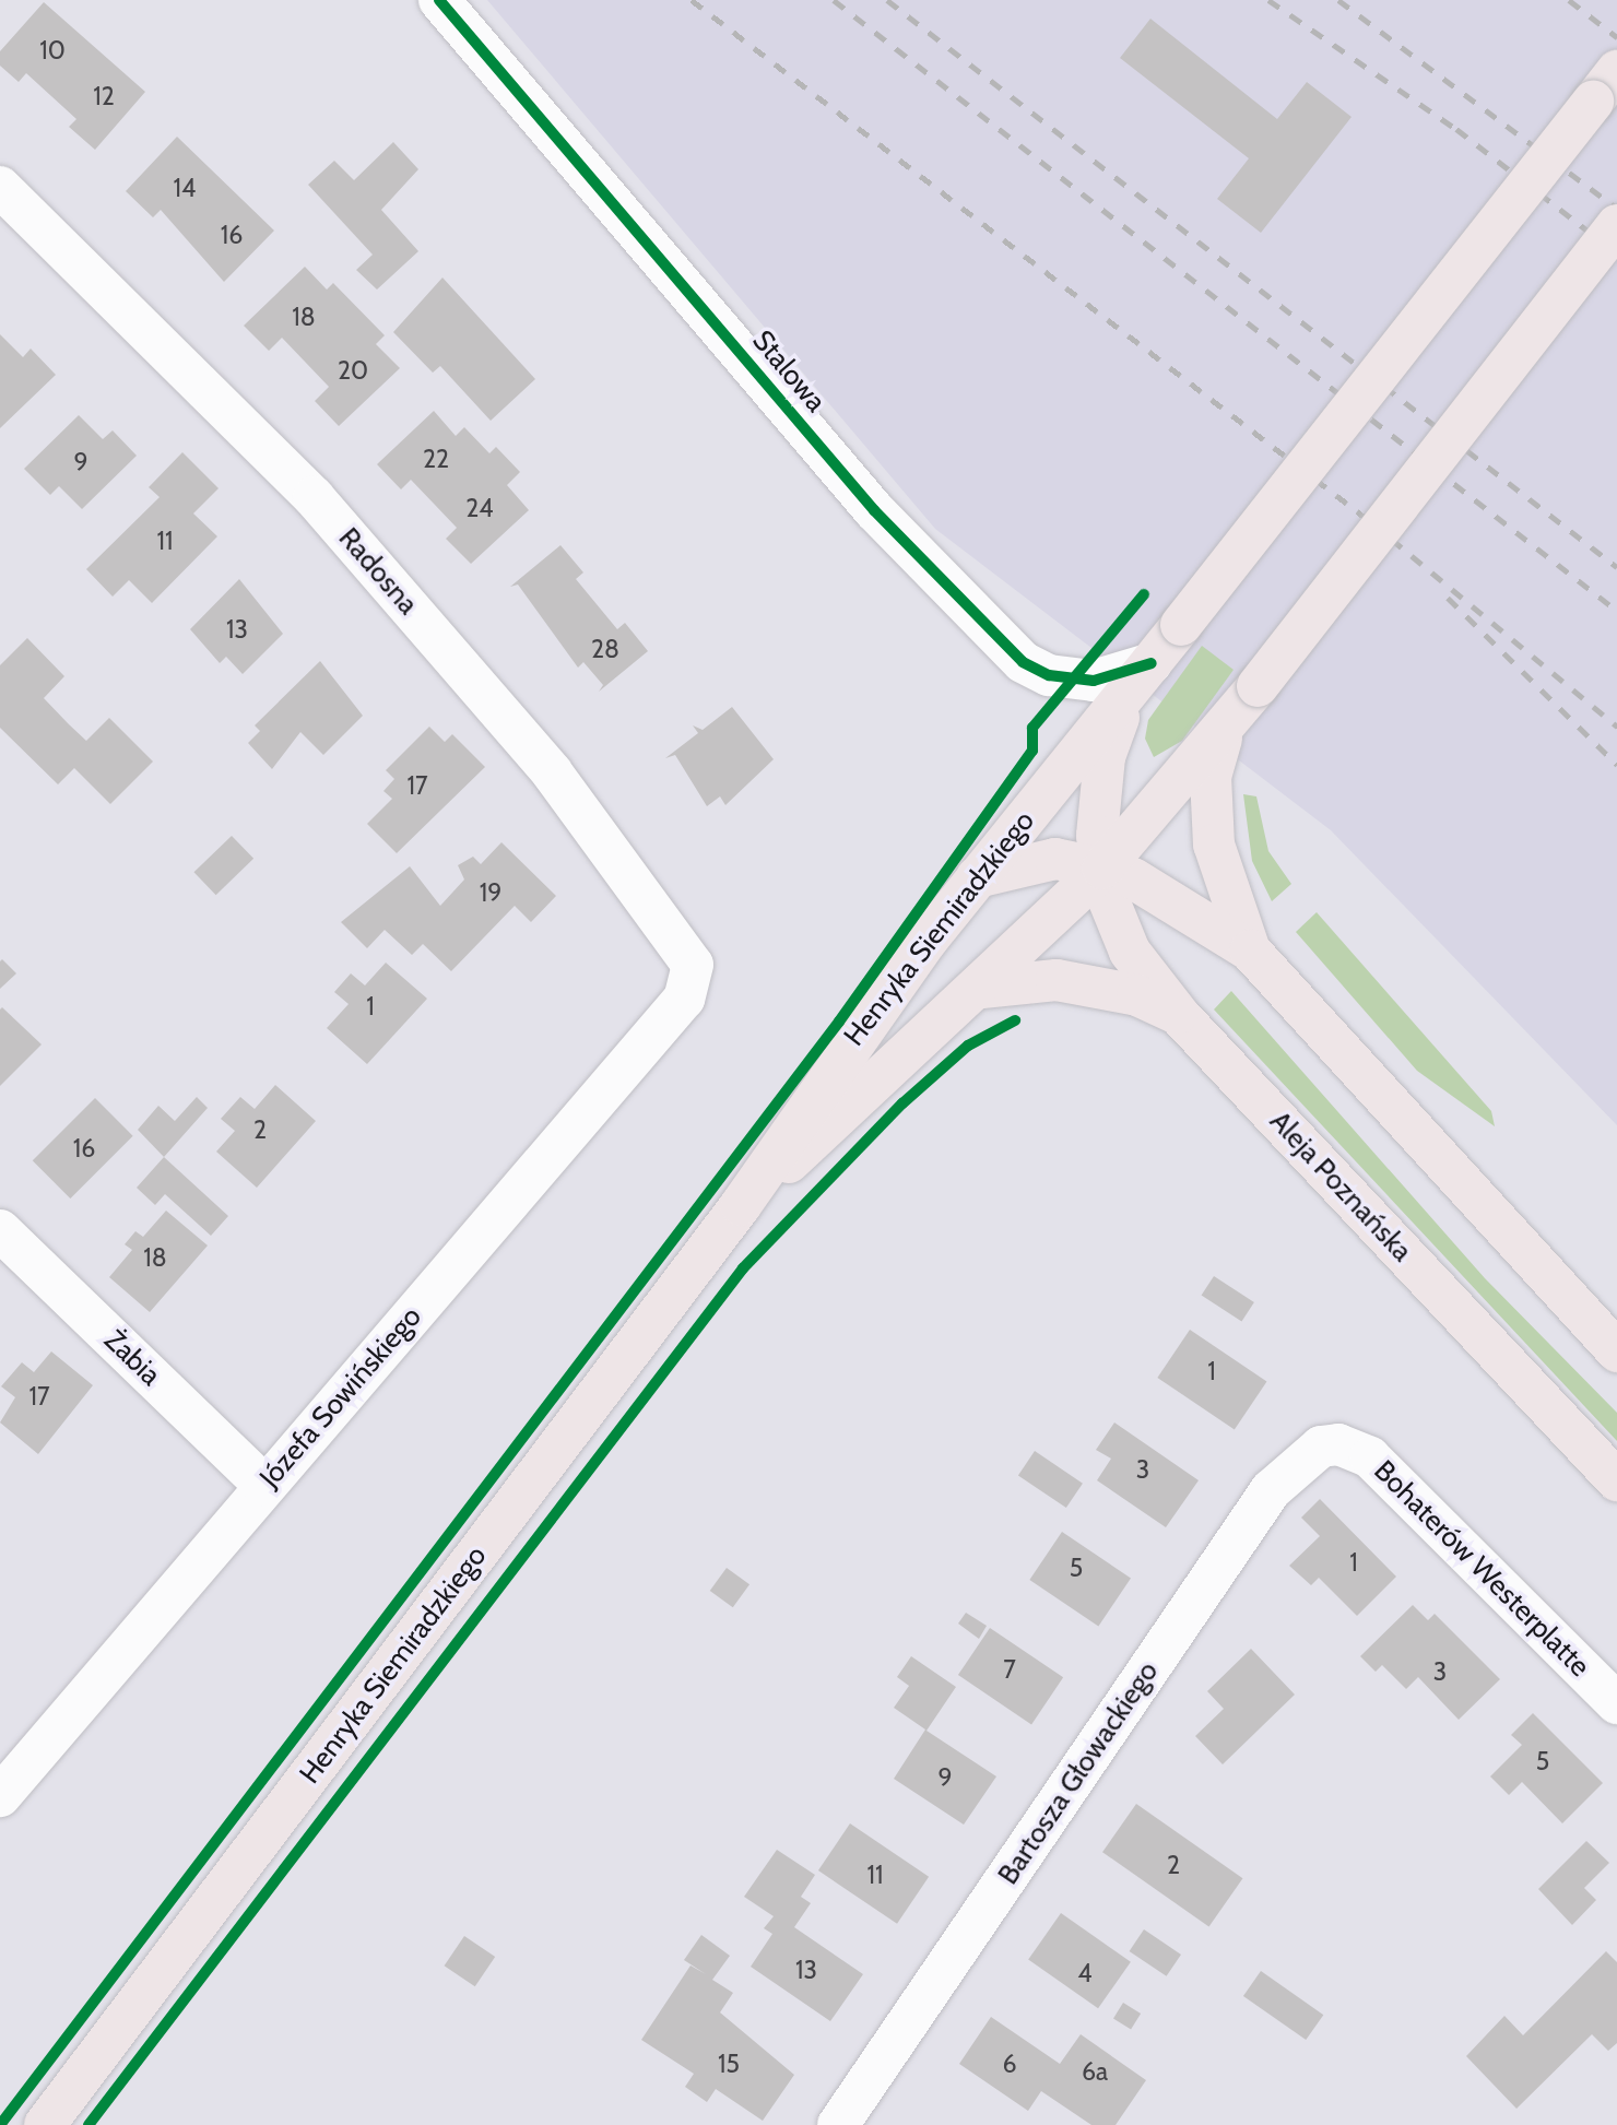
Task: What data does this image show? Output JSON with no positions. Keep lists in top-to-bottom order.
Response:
{
  "streets": {
    "main road": ["Henryka Siemiradzkiego", "Aleja Poznańska"],
    "street": [
      "Stalowa",
      "Radosna",
      "Żabia",
      "Józefa Sowińskiego",
      "Bohaterów Westerplatte",
      "Bartosza Głowackiego"
    ]
  },
  "crossings": [
    ["Stalowa", "Henryka Siemiradzkiego"],
    ["Stalowa", "Aleja Poznańska"],
    ["Radosna", "Józefa Sowińskiego"],
    ["Henryka Siemiradzkiego", "Aleja Poznańska"],
    ["Żabia", "Józefa Sowińskiego"],
    ["Bohaterów Westerplatte", "Bartosza Głowackiego"]
  ],
  "house_numbers": [
    "10",
    "12",
    "14",
    "16",
    "18",
    "20",
    "22",
    "9",
    "24",
    "11",
    "13",
    "28",
    "17",
    "19",
    "1",
    "2",
    "16",
    "18",
    "1",
    "17",
    "3",
    "1",
    "5",
    "7",
    "3",
    "5",
    "9",
    "2",
    "11",
    "13",
    "4",
    "15",
    "6",
    "6a"
  ]
}
